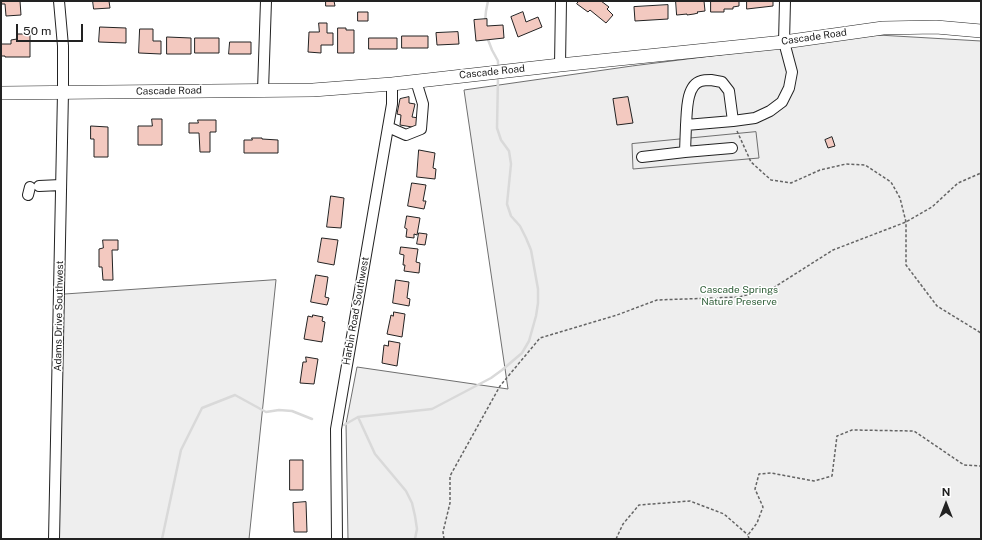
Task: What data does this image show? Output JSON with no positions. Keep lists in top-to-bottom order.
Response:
{
  "streets": {
    "main road": ["Cascade Road"],
    "street": ["Harbin Road Southwest", "Adams Drive Southwest"]
  },
  "crossings": [
    ["Cascade Road", "Harbin Road Southwest"],
    ["Cascade Road", "Adams Drive Southwest"]
  ],
  "parks": ["Cascade Springs Nature Preserve"],
  "scale_bar": "50 m",
  "north": "top"
}
